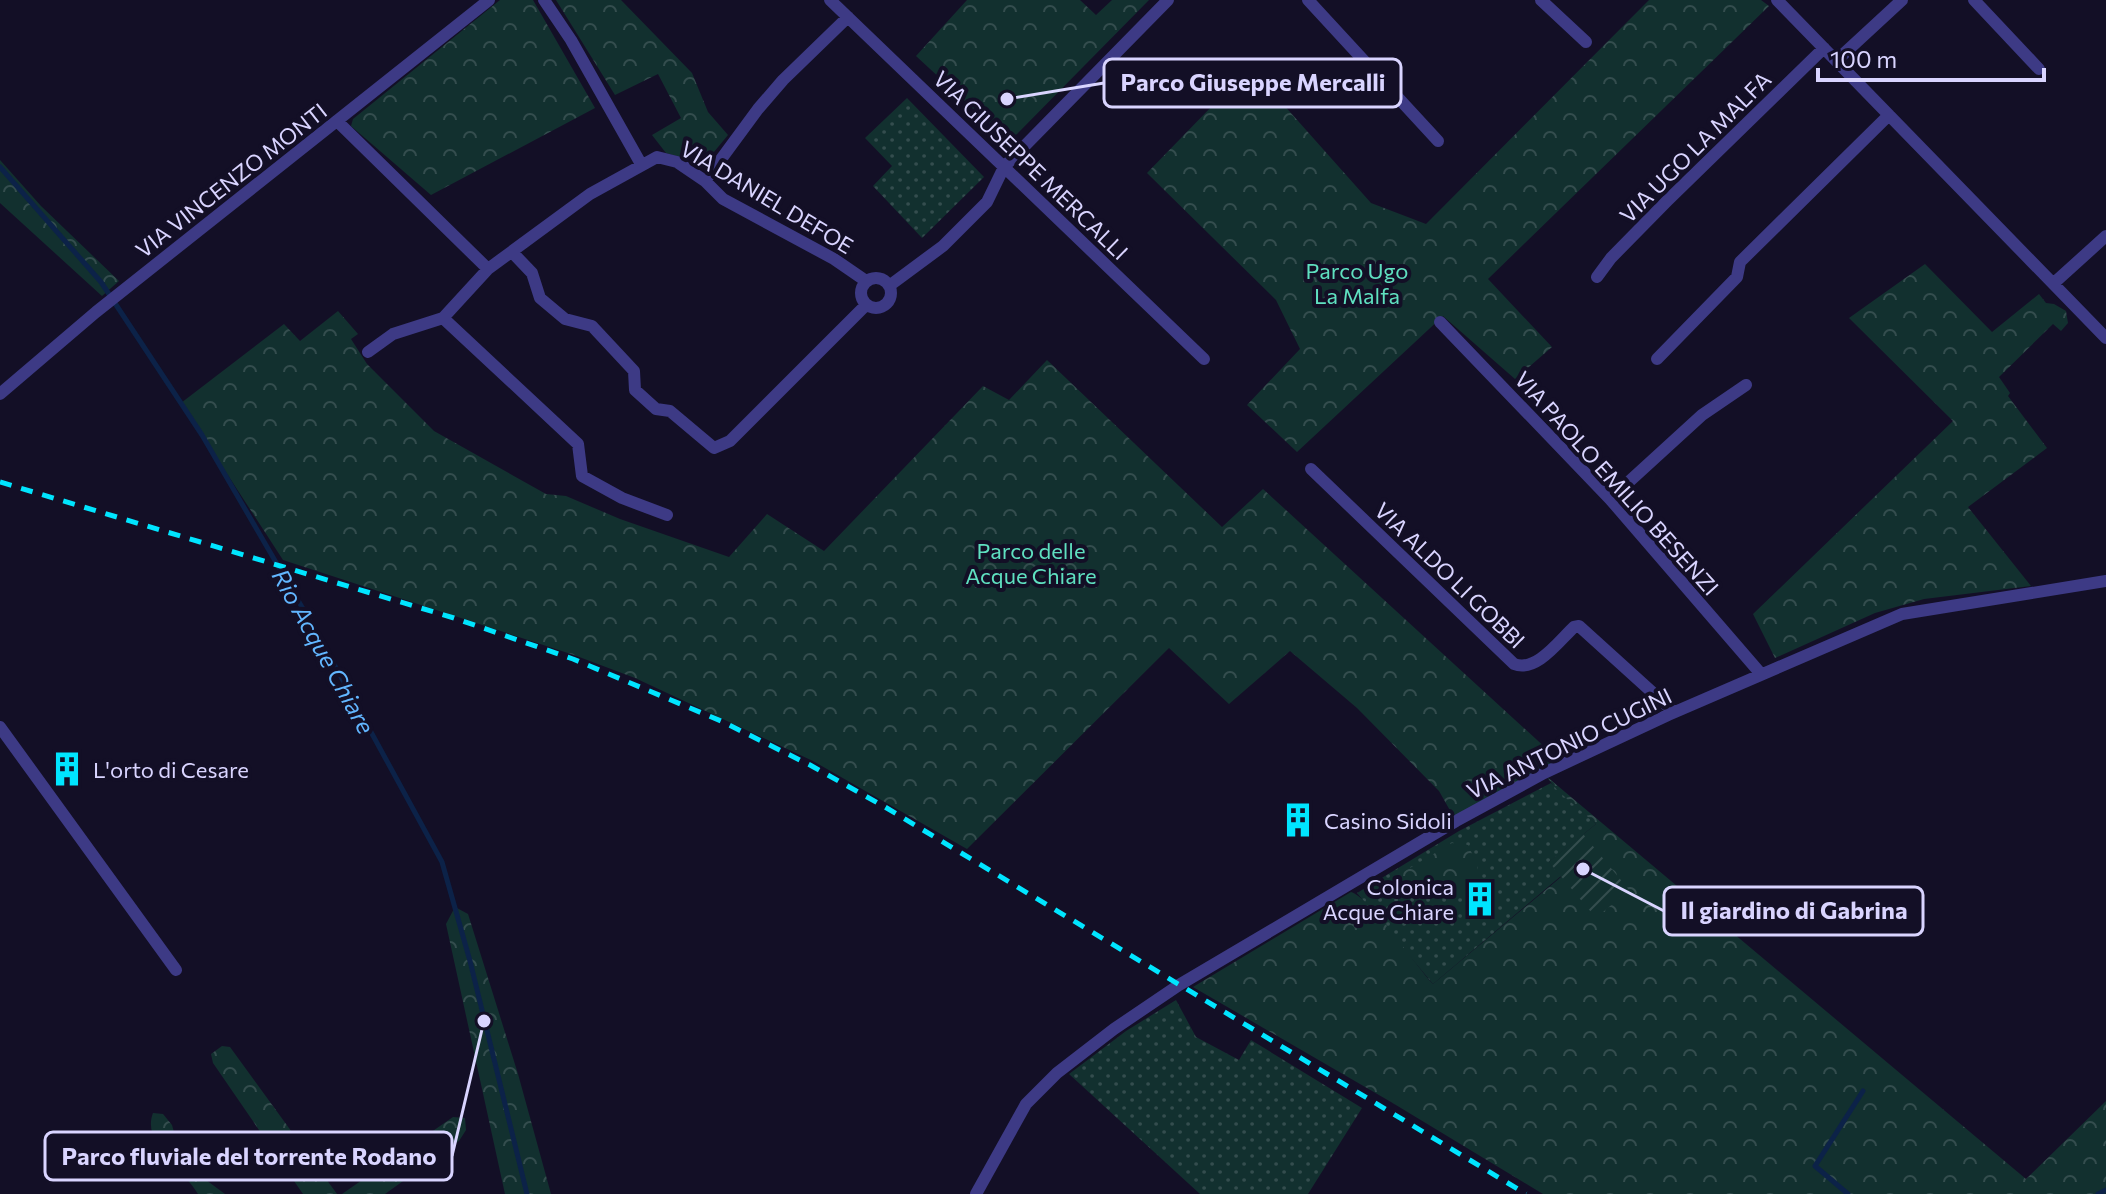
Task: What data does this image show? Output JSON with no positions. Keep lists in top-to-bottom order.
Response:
{
  "streets": {
    "street": [
      "VIA UGO LA MALFA",
      "VIA GIUSEPPE MERCALLI",
      "VIA VINCENZO MONTI",
      "VIA DANIEL DEFOE",
      "VIA PAOLO EMILIO BESENZI",
      "VIA ALDO LI GOBBI",
      "VIA ANTONIO CUGINI"
    ]
  },
  "crossings": [
    ["VIA PAOLO EMILIO BESENZI", "VIA ANTONIO CUGINI"],
    ["VIA ALDO LI GOBBI", "VIA ANTONIO CUGINI"]
  ],
  "water": ["Rio Acque Chiare"],
  "parks": ["Parco Ugo La Malfa", "Parco delle Acque Chiare"],
  "places": {
    "other": ["Parco Giuseppe Mercalli", "Il giardino di Gabrina", "Parco fluviale del torrente Rodano"],
    "building": ["L'orto di Cesare", "Casino Sidoli", "Colonica Acque Chiare"]
  },
  "scale_bar": "100 m"
}
